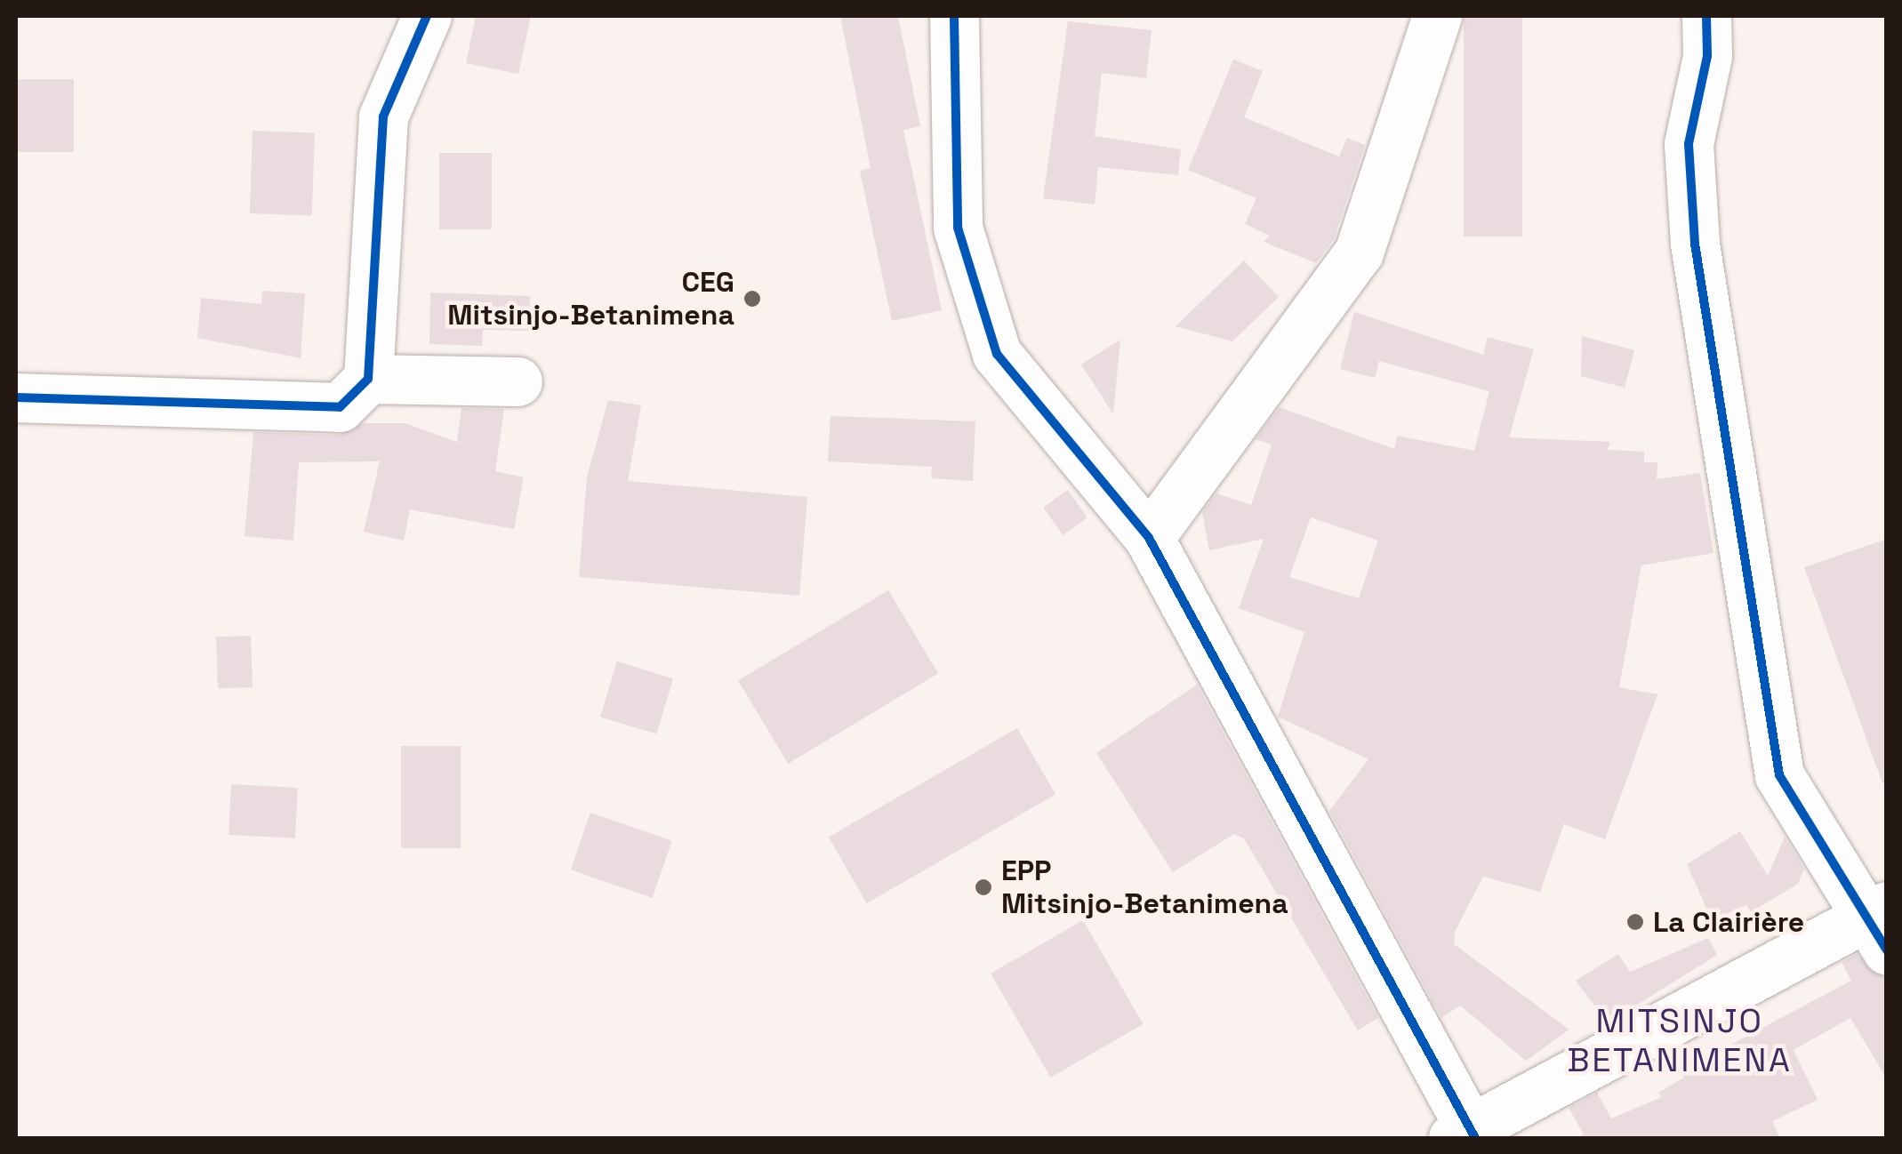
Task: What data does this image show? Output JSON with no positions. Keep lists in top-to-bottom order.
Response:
{
  "districts": ["MITSINJO BETANIMENA"],
  "places": ["CEG Mitsinjo-Betanimena", "EPP Mitsinjo-Betanimena", "La Clairière"]
}
